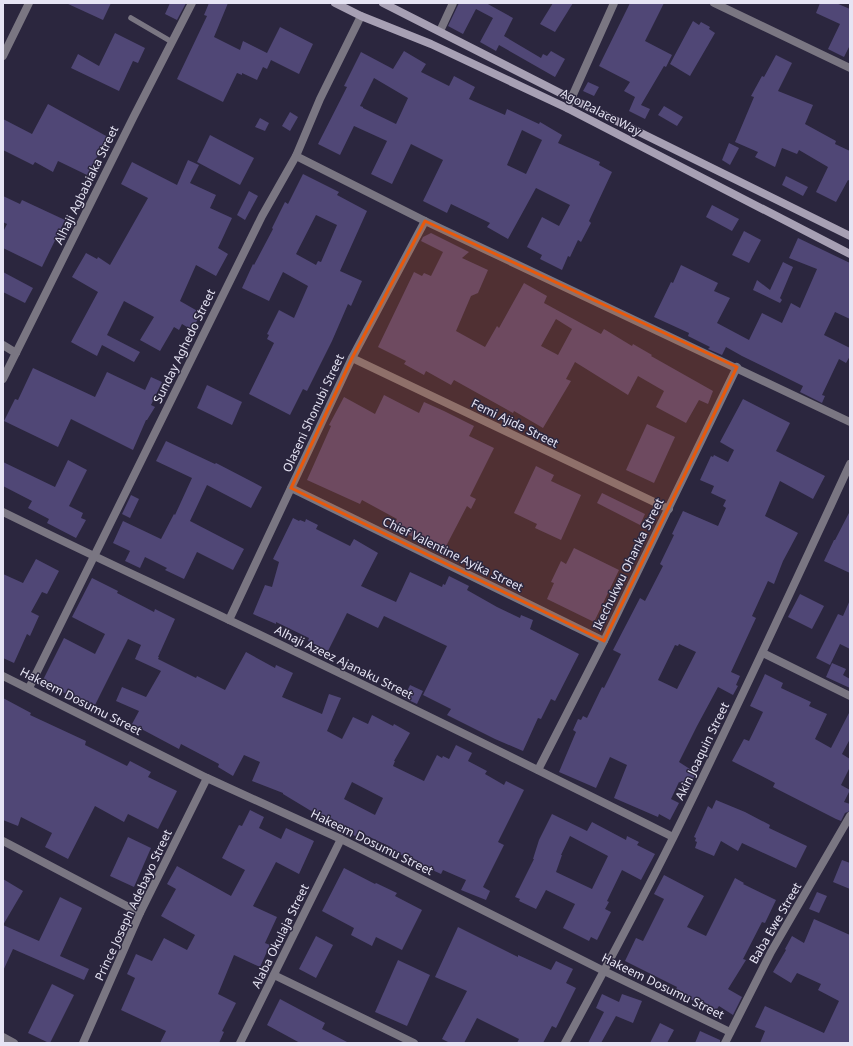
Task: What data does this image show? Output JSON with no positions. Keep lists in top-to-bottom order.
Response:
{
  "streets": {
    "main road": ["Ago Palace Way"],
    "street": [
      "Alhaji Agbabiaka Street",
      "Sunday Aghedo Street",
      "Olaseni Shonubi Street",
      "Femi Ajide Street",
      "Chief Valentine Ayika Street",
      "Ikechukwu Ohanka Street",
      "Alhaji Azeez Ajanaku Street",
      "Hakeem Dosumu Street",
      "Akin Joaquin Street",
      "Prince Joseph Adebayo Street",
      "Baba Ewe Street",
      "Alaba Okulaja Street"
    ]
  },
  "crossings": [
    ["Ago Palace Way", "Sunday Aghedo Street"],
    ["Sunday Aghedo Street", "Alhaji Azeez Ajanaku Street"],
    ["Sunday Aghedo Street", "Hakeem Dosumu Street"],
    ["Olaseni Shonubi Street", "Femi Ajide Street"],
    ["Olaseni Shonubi Street", "Chief Valentine Ayika Street"],
    ["Olaseni Shonubi Street", "Alhaji Azeez Ajanaku Street"],
    ["Femi Ajide Street", "Ikechukwu Ohanka Street"],
    ["Chief Valentine Ayika Street", "Ikechukwu Ohanka Street"],
    ["Ikechukwu Ohanka Street", "Alhaji Azeez Ajanaku Street"],
    ["Alhaji Azeez Ajanaku Street", "Akin Joaquin Street"],
    ["Hakeem Dosumu Street", "Akin Joaquin Street"],
    ["Hakeem Dosumu Street", "Prince Joseph Adebayo Street"],
    ["Hakeem Dosumu Street", "Baba Ewe Street"],
    ["Hakeem Dosumu Street", "Alaba Okulaja Street"]
  ]
}
